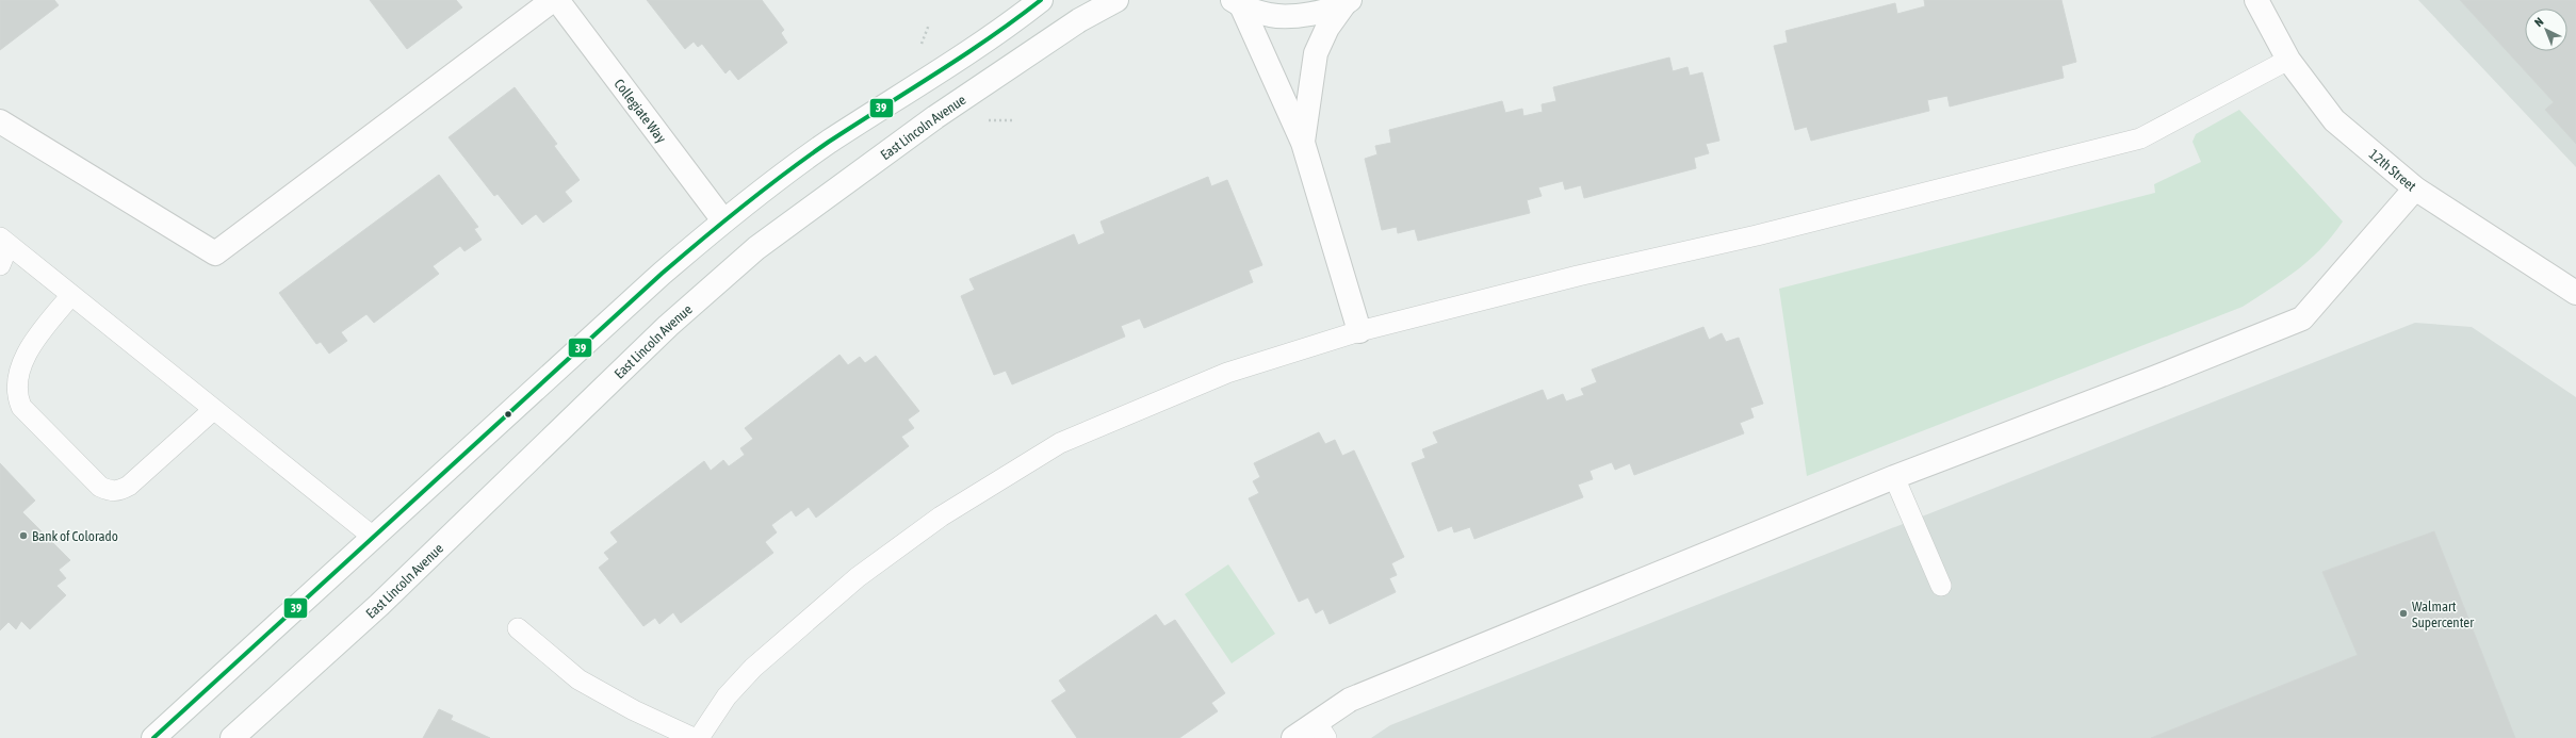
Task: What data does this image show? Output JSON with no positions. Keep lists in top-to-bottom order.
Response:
{
  "streets": {
    "street": ["Collegiate Way", "East Lincoln Avenue", "12th Street"]
  },
  "places": ["Bank of Colorado", "Walmart Supercenter"],
  "lines": ["transit line 39"],
  "north": "top left"
}
